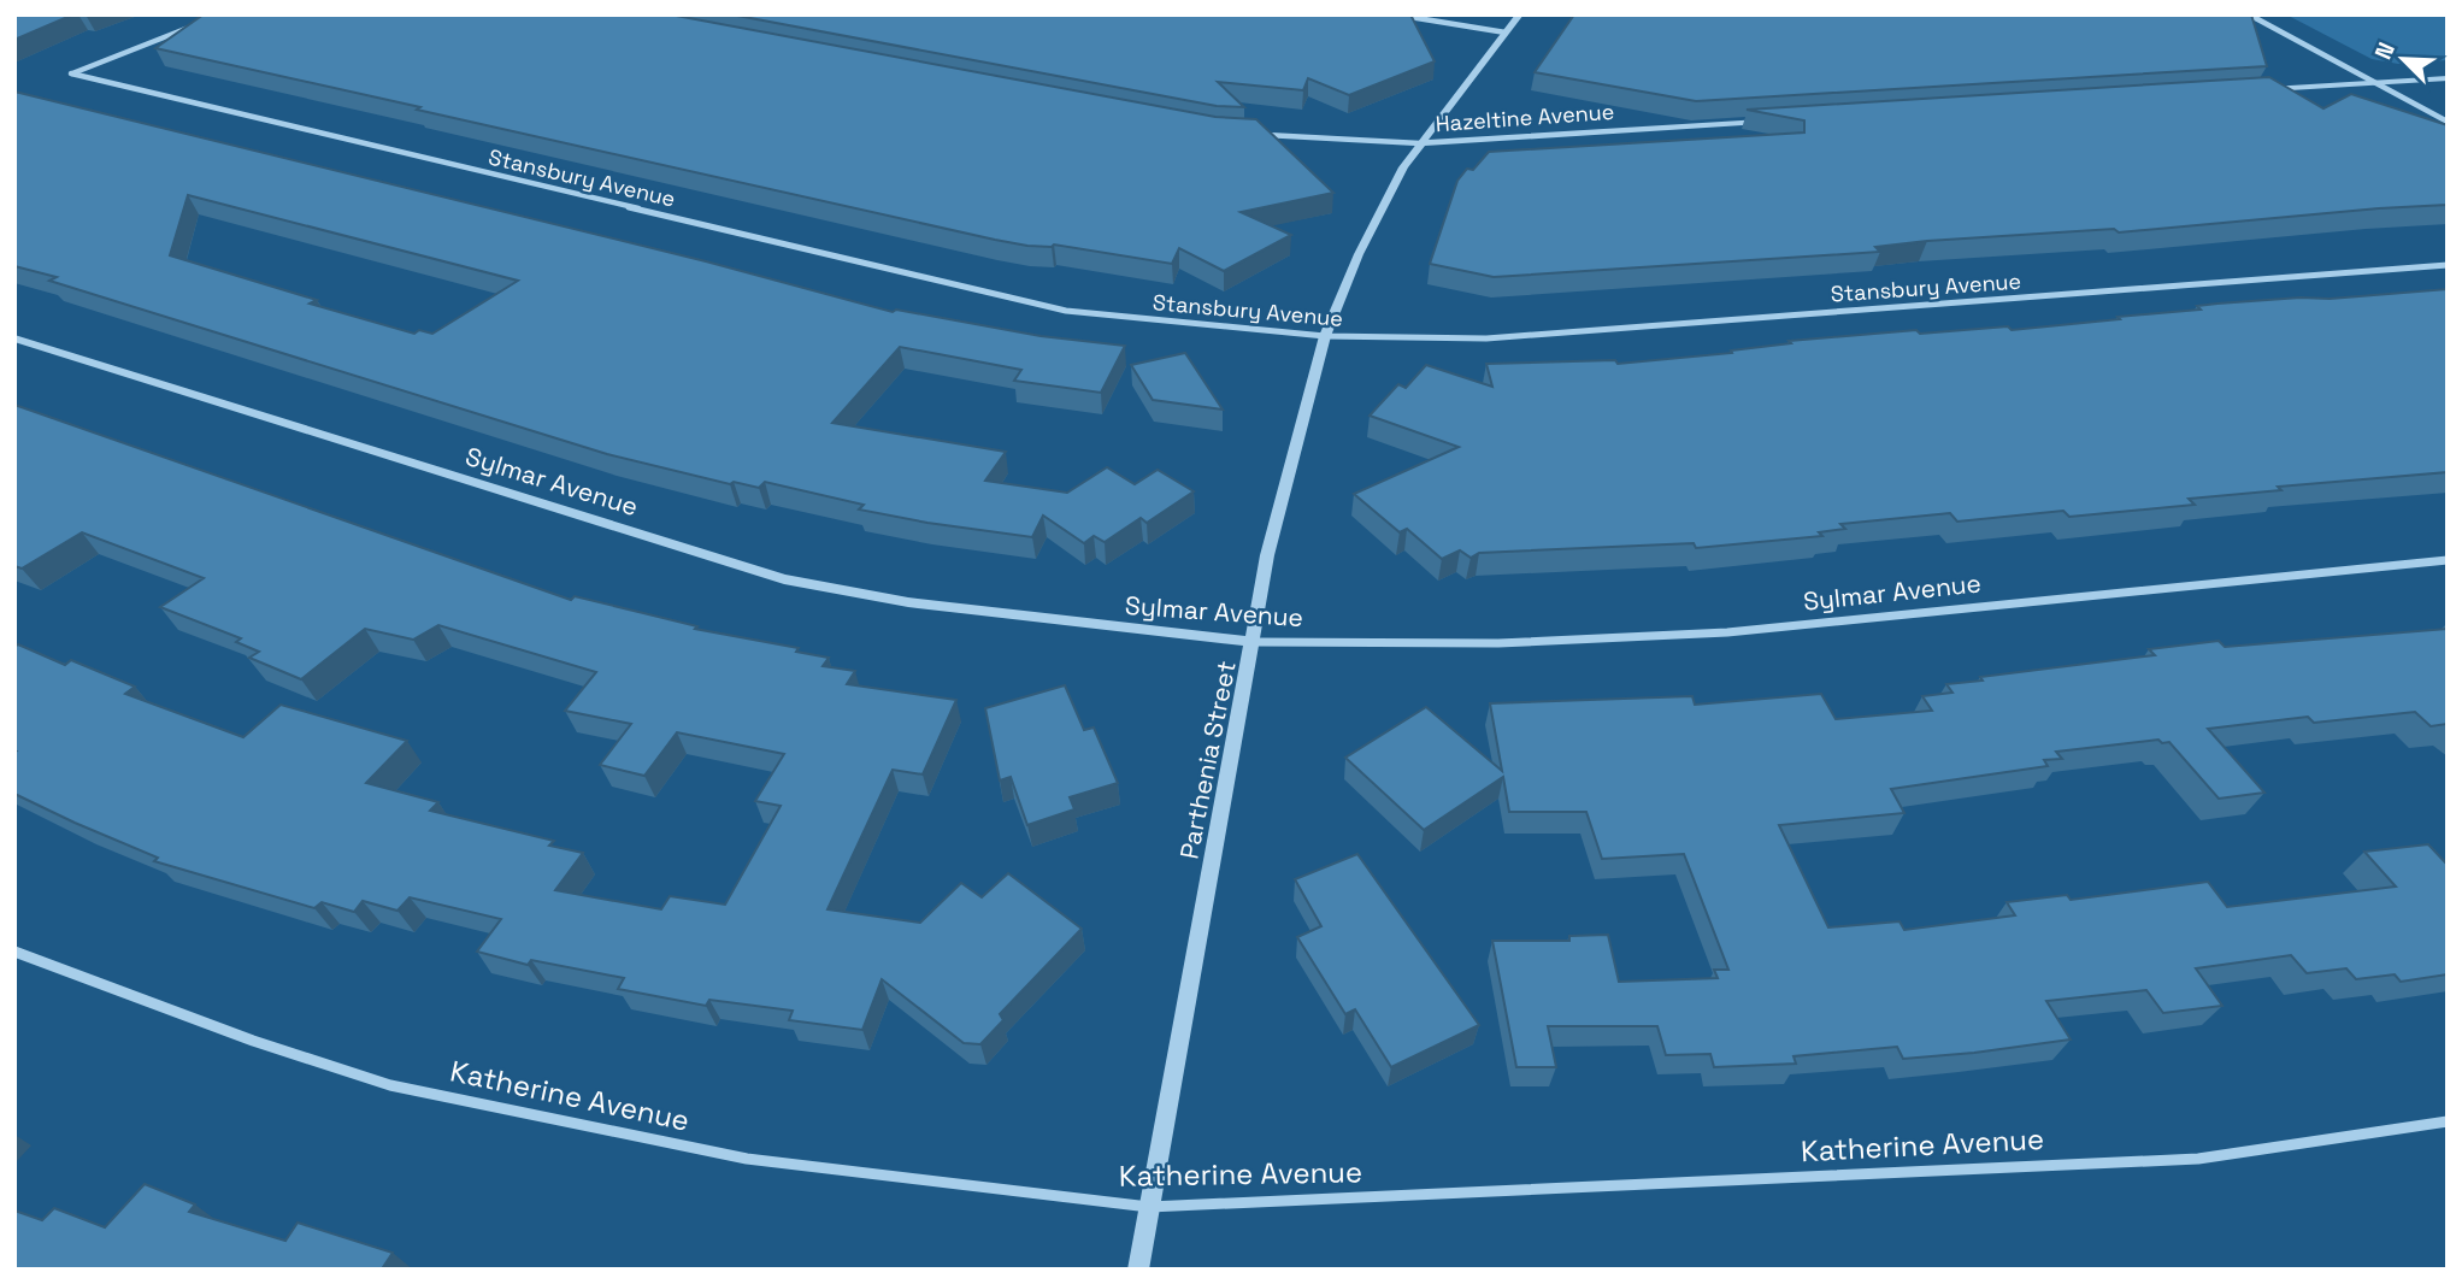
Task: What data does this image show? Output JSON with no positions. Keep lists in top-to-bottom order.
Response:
{
  "streets": {
    "street": [
      "Hazeltine Avenue",
      "Stansbury Avenue",
      "Sylmar Avenue",
      "Parthenia Street",
      "Katherine Avenue"
    ]
  },
  "crossings": [
    ["Hazeltine Avenue", "Parthenia Street"],
    ["Stansbury Avenue", "Parthenia Street"],
    ["Sylmar Avenue", "Parthenia Street"],
    ["Parthenia Street", "Katherine Avenue"]
  ],
  "north": "top left"
}
